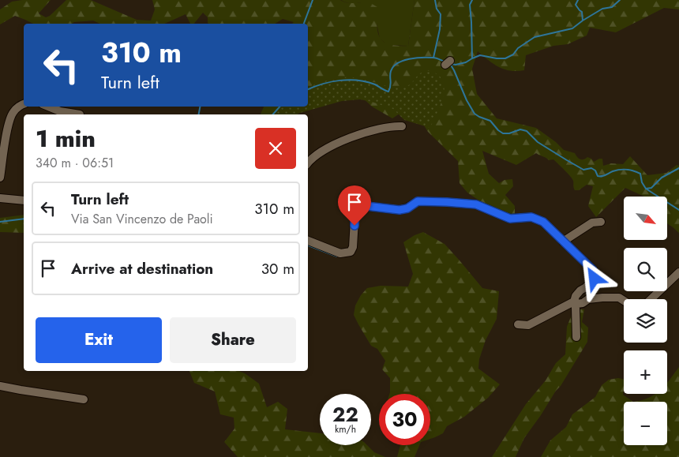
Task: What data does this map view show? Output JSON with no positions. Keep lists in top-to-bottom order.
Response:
{
  "north": "bottom right",
  "page": {
    "turn": ["310 m", "Turn left"],
    "heading": ["1 min", "340 m · 06:51"],
    "list": [
      {
        "name": "Turn left",
        "note": "Via San Vincenzo de Paoli",
        "value": "310 m"
      },
      {
        "name": "Arrive at destination",
        "value": "30 m"
      }
    ],
    "map_buttons": ["+", "−"],
    "buttons": ["Exit", "Share"],
    "speed": "22 km/h",
    "limit": "30"
  }
}
